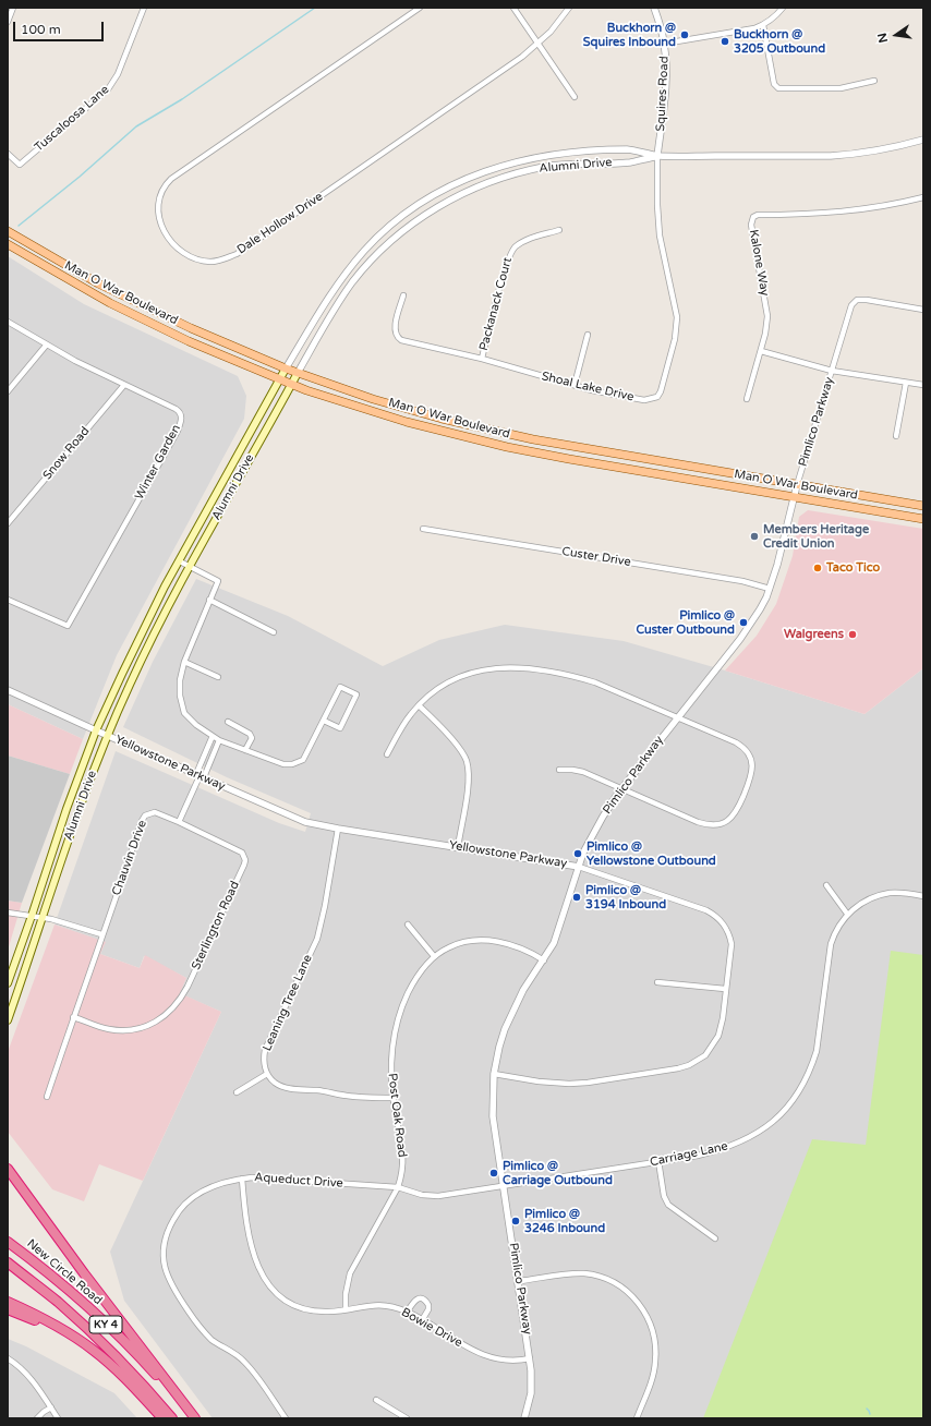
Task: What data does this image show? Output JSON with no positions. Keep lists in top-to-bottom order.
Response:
{
  "streets": {
    "highway": ["New Circle Road", "KY 4"],
    "main road": ["Alumni Drive", "Man O War Boulevard"],
    "street": [
      "Squires Road",
      "Tuscaloosa Lane",
      "Dale Hollow Drive",
      "Kalone Way",
      "Packanack Court",
      "Shoal Lake Drive",
      "Pimlico Parkway",
      "Snow Road",
      "Winter Garden",
      "Custer Drive",
      "Yellowstone Parkway",
      "Chauvin Drive",
      "Sterlington Road",
      "Leaning Tree Lane",
      "Post Oak Road",
      "Carriage Lane",
      "Aqueduct Drive",
      "Bowie Drive"
    ]
  },
  "crossings": [
    ["Squires Road", "Alumni Drive"],
    ["Squires Road", "Shoal Lake Drive"],
    ["Alumni Drive", "Man O War Boulevard"],
    ["Alumni Drive", "Shoal Lake Drive"],
    ["Alumni Drive", "Yellowstone Parkway"],
    ["Man O War Boulevard", "Pimlico Parkway"],
    ["Packanack Court", "Shoal Lake Drive"],
    ["Pimlico Parkway", "Custer Drive"],
    ["Pimlico Parkway", "Yellowstone Parkway"],
    ["Pimlico Parkway", "Post Oak Road"],
    ["Pimlico Parkway", "Carriage Lane"],
    ["Pimlico Parkway", "Bowie Drive"],
    ["Snow Road", "Winter Garden"],
    ["Yellowstone Parkway", "Leaning Tree Lane"],
    ["Chauvin Drive", "Sterlington Road"],
    ["Post Oak Road", "Carriage Lane"],
    ["Post Oak Road", "Aqueduct Drive"],
    ["Post Oak Road", "Bowie Drive"],
    ["Carriage Lane", "Aqueduct Drive"],
    ["Aqueduct Drive", "Bowie Drive"]
  ],
  "places": [
    "Buckhorn @ Squires Inbound",
    "Buckhorn @ 3205 Outbound",
    "Members Heritage Credit Union",
    "Taco Tico",
    "Pimlico @ Custer Outbound",
    "Walgreens",
    "Pimlico @ Yellowstone Outbound",
    "Pimlico @ 3194 Inbound",
    "Pimlico @ Carriage Outbound",
    "Pimlico @ 3246 Inbound"
  ],
  "scale_bar": "100 m",
  "north": "left"
}
